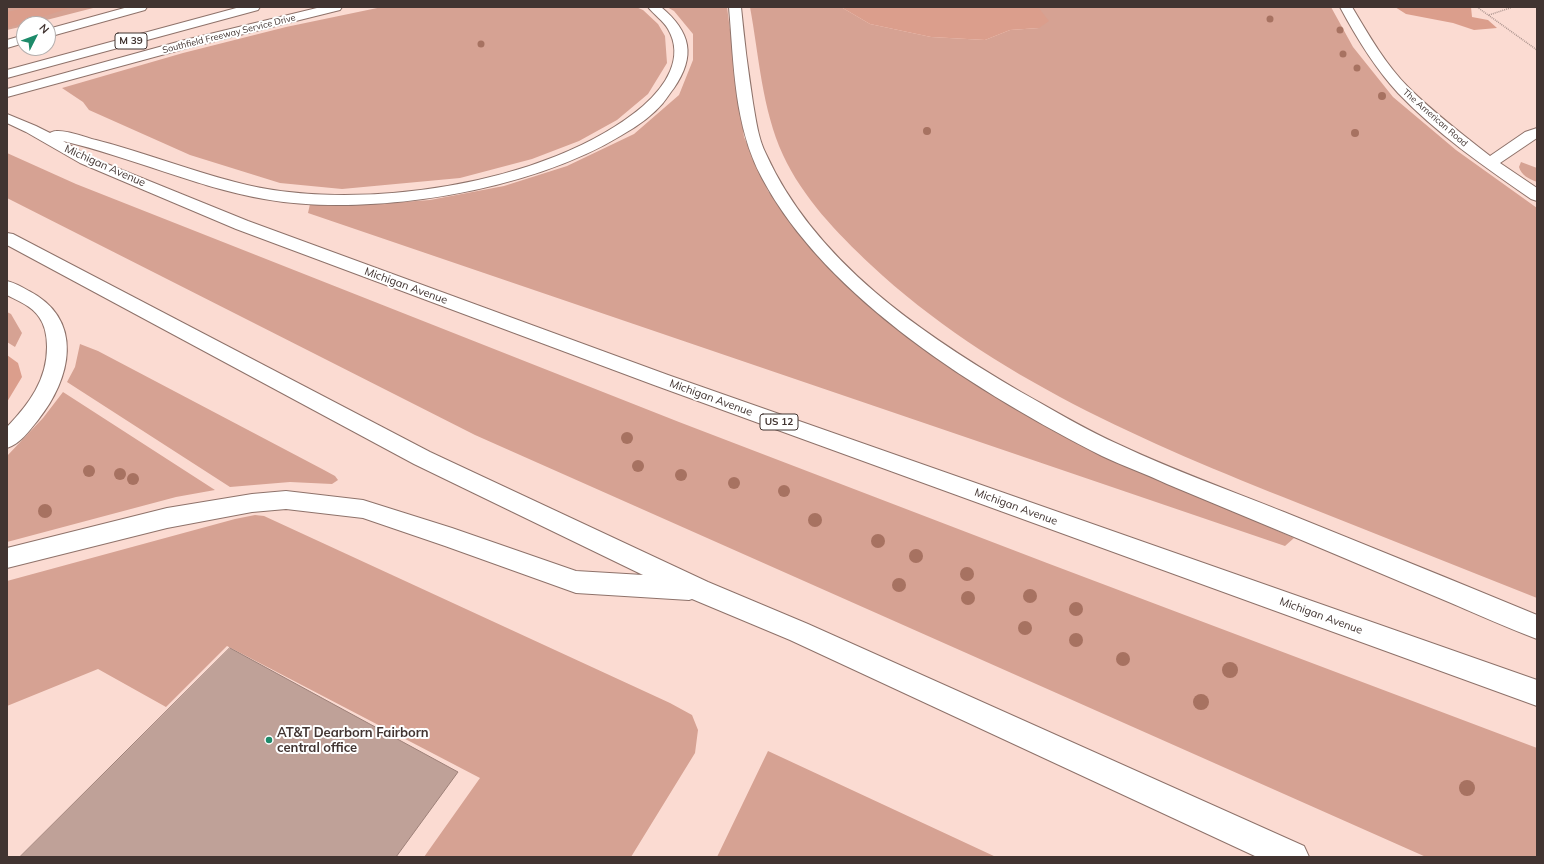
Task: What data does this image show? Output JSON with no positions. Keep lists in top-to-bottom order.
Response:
{
  "streets": {
    "main road": [
      "Southfield Freeway Service Drive",
      "M 39",
      "The American Road",
      "Michigan Avenue",
      "US 12"
    ]
  },
  "places": ["AT&T Dearborn Fairborn central office"],
  "north": "top right"
}
